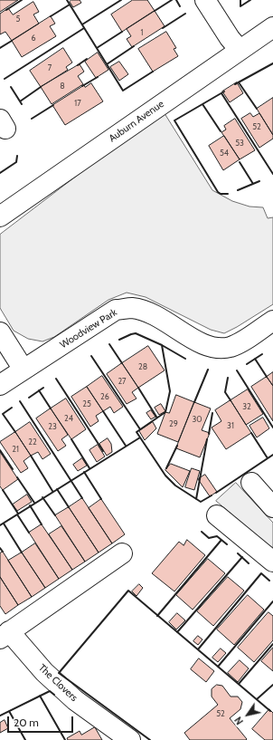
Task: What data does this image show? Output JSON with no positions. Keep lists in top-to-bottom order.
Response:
{
  "streets": {
    "street": ["Auburn Avenue", "Woodview Park", "The Clovers"]
  },
  "house_numbers": [
    "5",
    "1",
    "6",
    "7",
    "8",
    "17",
    "52",
    "53",
    "54",
    "28",
    "27",
    "26",
    "25",
    "32",
    "24",
    "30",
    "29",
    "31",
    "23",
    "22",
    "21",
    "52"
  ],
  "scale_bar": "20 m",
  "north": "bottom left"
}
